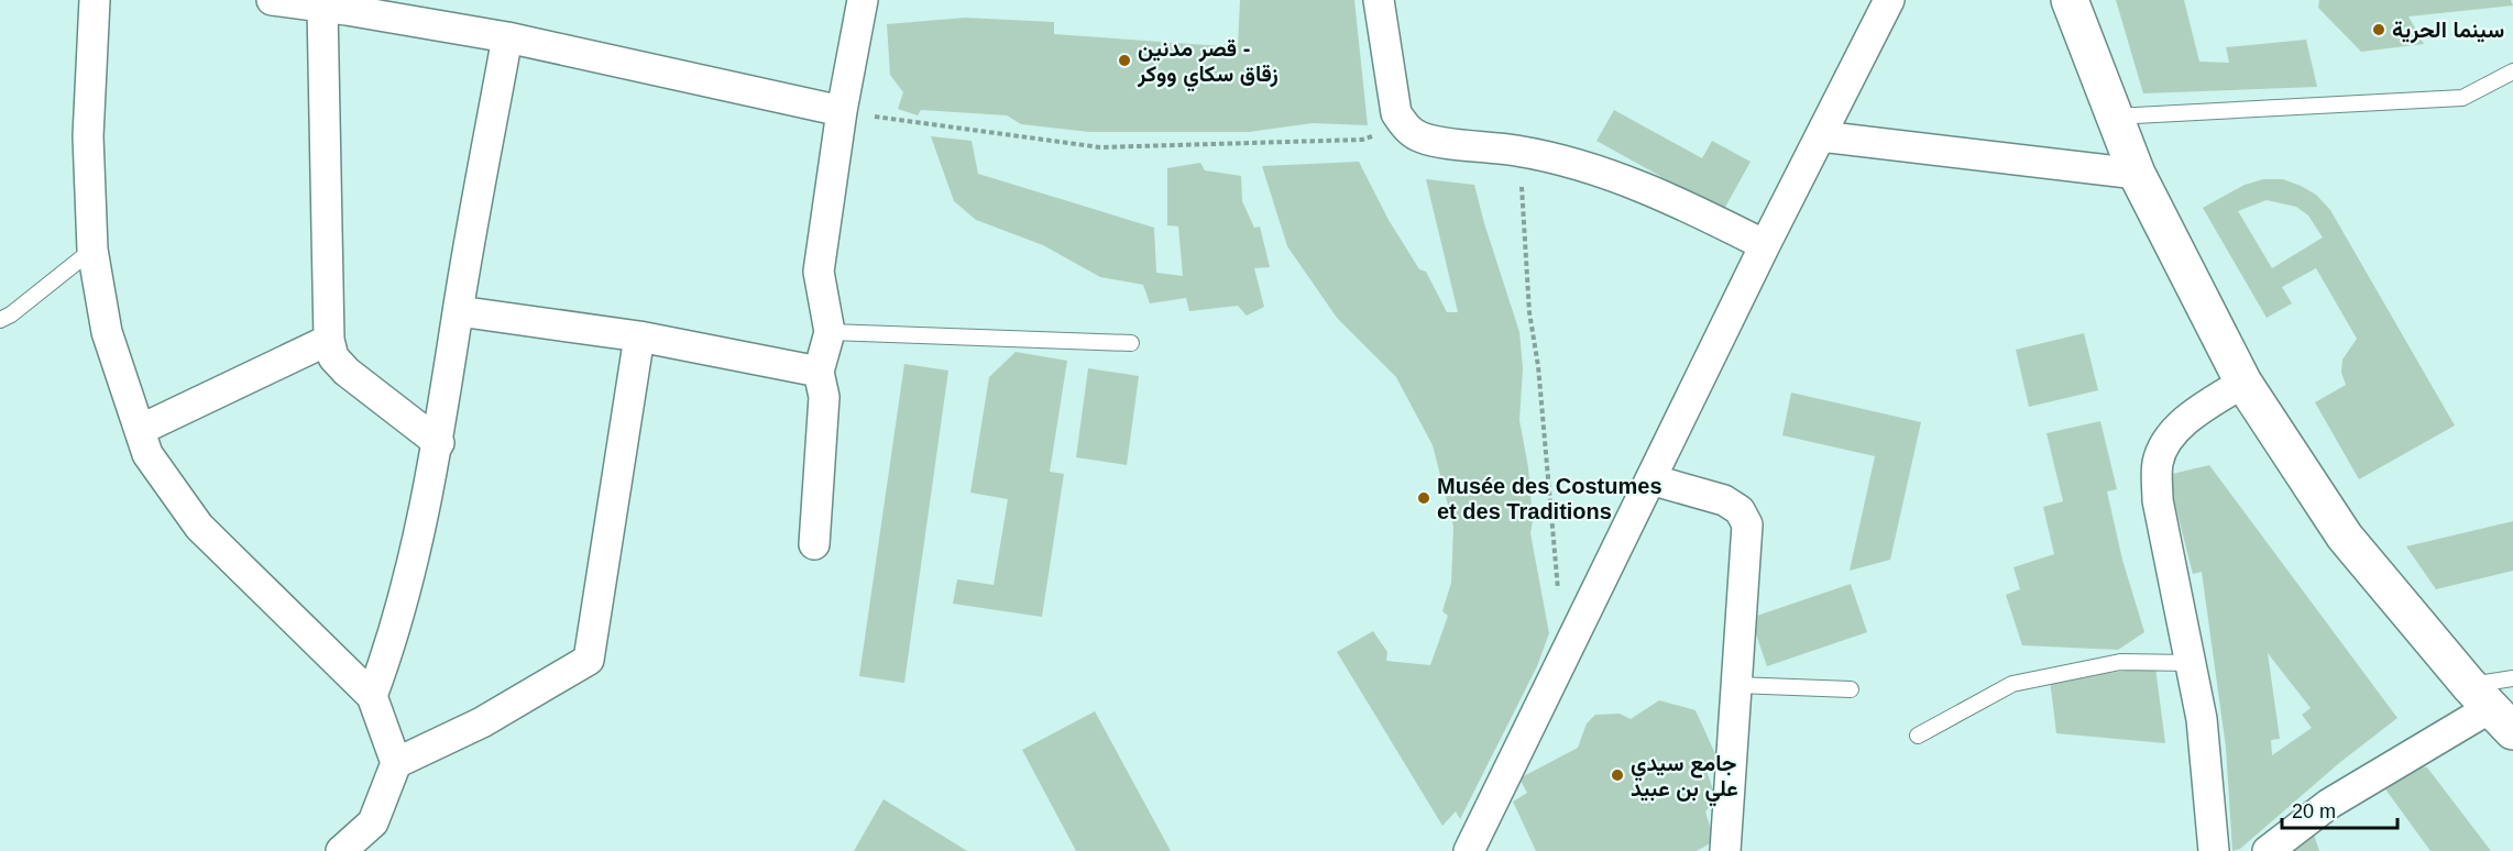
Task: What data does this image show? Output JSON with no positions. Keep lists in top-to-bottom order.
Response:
{
  "places": [
    "سينما الحرية",
    "قصر مدنين - زقاق سكاي ووكر",
    "Musée des Costumes et des Traditions",
    "جامع سيدي علي بن عبيد"
  ],
  "scale_bar": "20 m"
}
